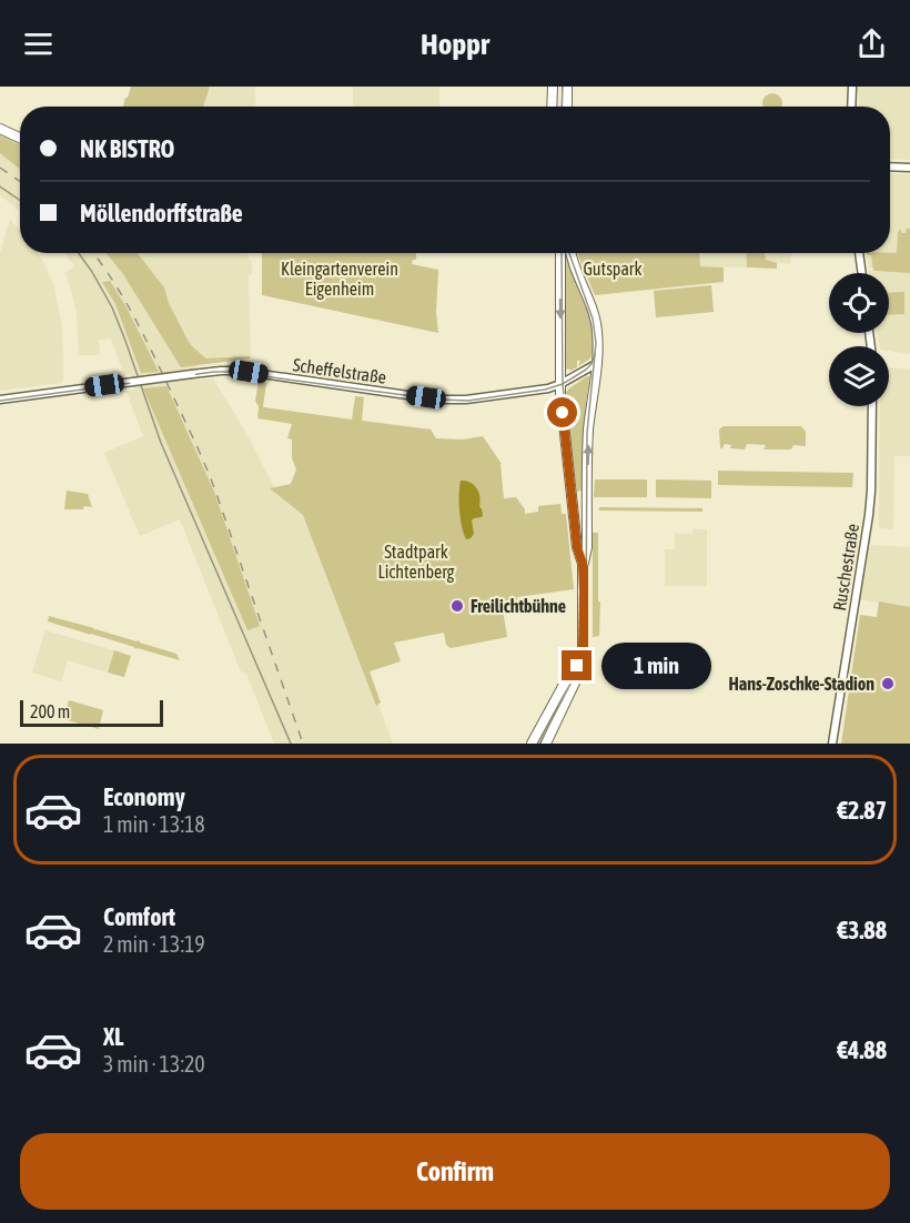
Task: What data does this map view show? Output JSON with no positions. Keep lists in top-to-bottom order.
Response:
{
  "streets": {
    "street": ["Scheffelstraße", "Ruschestraße"]
  },
  "parks": ["Kleingartenverein Eigenheim", "Gutspark", "Stadtpark Lichtenberg"],
  "places": ["Freilichtbühne", "Hans-Zoschke-Stadion"],
  "scale_bar": "200 m",
  "page": {
    "header": "Hoppr",
    "banner": ["NK BISTRO", "Möllendorffstraße"],
    "bubble": "1 min",
    "scale": "200 m",
    "list": [
      {
        "name": "Economy",
        "note": "1 min · 13:18",
        "value": "€2.87"
      },
      {
        "name": "Comfort",
        "note": "2 min · 13:19",
        "value": "€3.88"
      },
      {
        "name": "XL",
        "note": "3 min · 13:20",
        "value": "€4.88"
      }
    ],
    "buttons": "Confirm"
  }
}
